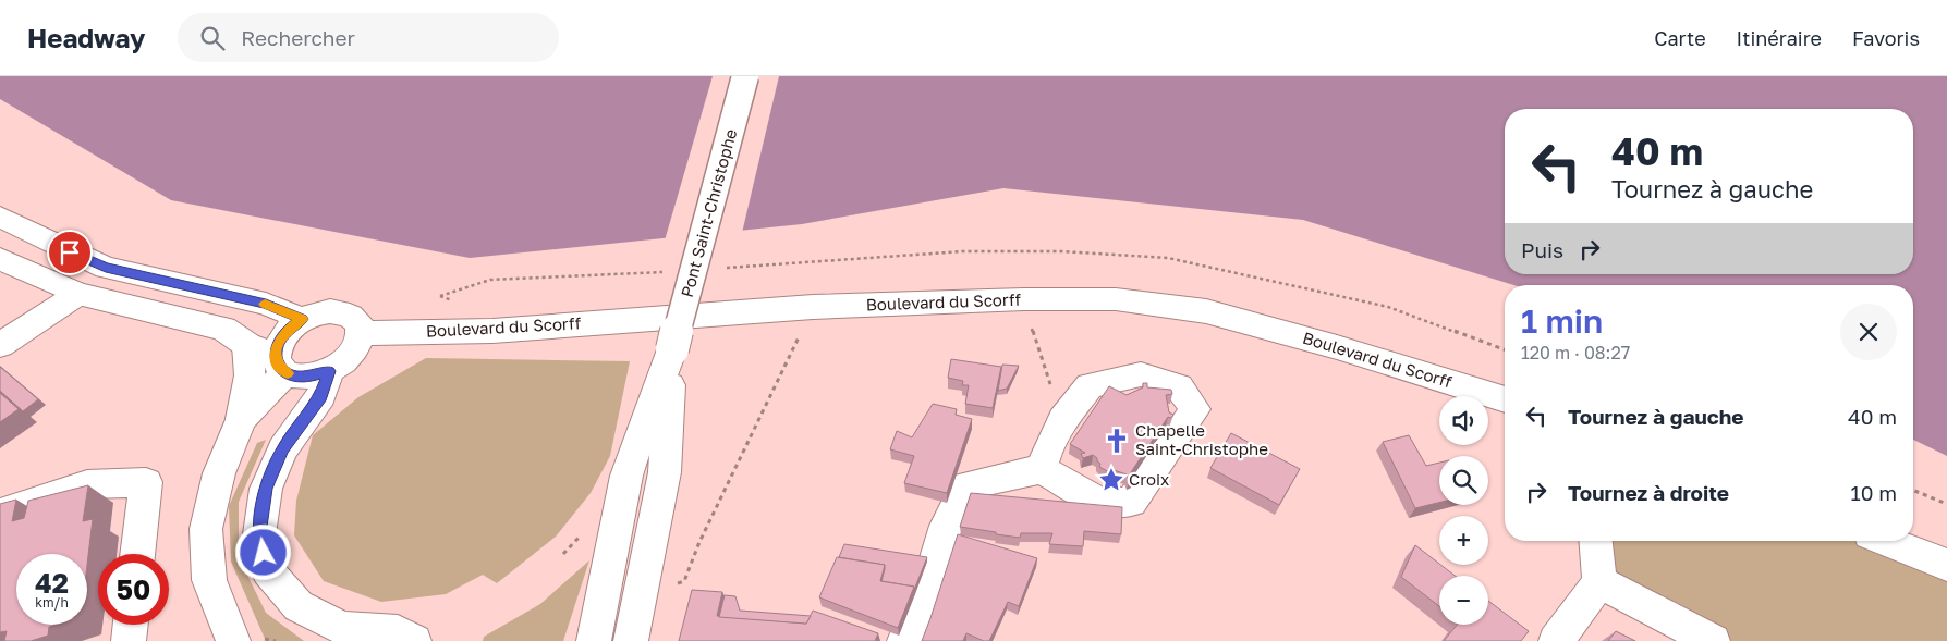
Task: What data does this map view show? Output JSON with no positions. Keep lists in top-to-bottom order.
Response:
{
  "streets": {
    "main road": ["Pont Saint-Christophe", "Boulevard du Scorff"]
  },
  "places": {
    "church": ["Chapelle Saint-Christophe"],
    "place": ["Croix"]
  },
  "page": {
    "header": "Headway",
    "search": "Rechercher",
    "nav": ["Carte", "Itinéraire", "Favoris"],
    "turn": ["40 m", "Tournez à gauche"],
    "then": "Puis",
    "heading": ["1 min", "120 m · 08:27"],
    "list": [
      {
        "name": "Tournez à gauche",
        "value": "40 m"
      },
      {
        "name": "Tournez à droite",
        "value": "10 m"
      }
    ],
    "map_buttons": ["+", "−"],
    "speed": "42 km/h",
    "limit": "50"
  }
}
